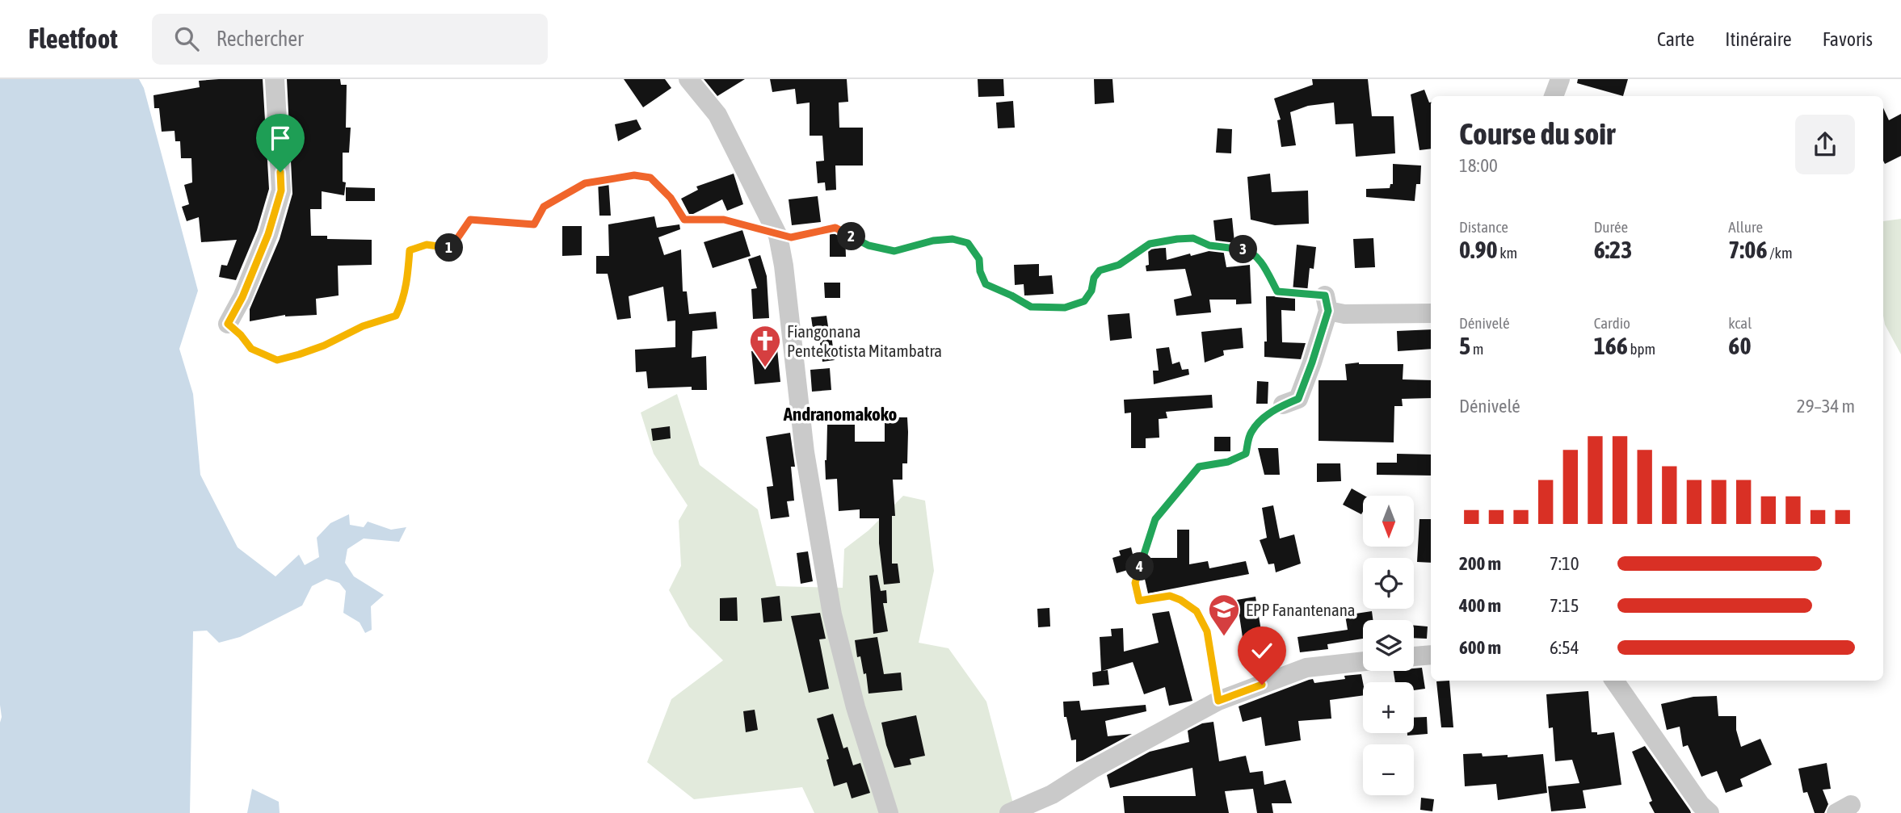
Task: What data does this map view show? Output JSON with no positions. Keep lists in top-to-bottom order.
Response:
{
  "districts": ["Andranomakoko"],
  "places": {
    "church": ["Fiangonana Pentekotista Mitambatra"],
    "school or university": ["EPP Fanantenana"]
  },
  "north": "bottom",
  "page": {
    "header": "Fleetfoot",
    "search": "Rechercher",
    "nav": ["Carte", "Itinéraire", "Favoris"],
    "heading": ["Course du soir", "18:00"],
    "stats": [
      ["Distance", "0.90 km"],
      ["Durée", "6:23"],
      ["Allure", "7:06 /km"],
      ["Dénivelé", "5 m"],
      ["Cardio", "166 bpm"],
      ["kcal", "60"]
    ],
    "pins": [
      "2",
      "1",
      "3",
      "4"
    ],
    "chart": ["Dénivelé", "29–34 m"],
    "map_buttons": ["+", "−"],
    "list": [
      {
        "name": "200 m",
        "note": "7:10"
      },
      {
        "name": "400 m",
        "note": "7:15"
      },
      {
        "name": "600 m",
        "note": "6:54"
      }
    ]
  }
}
